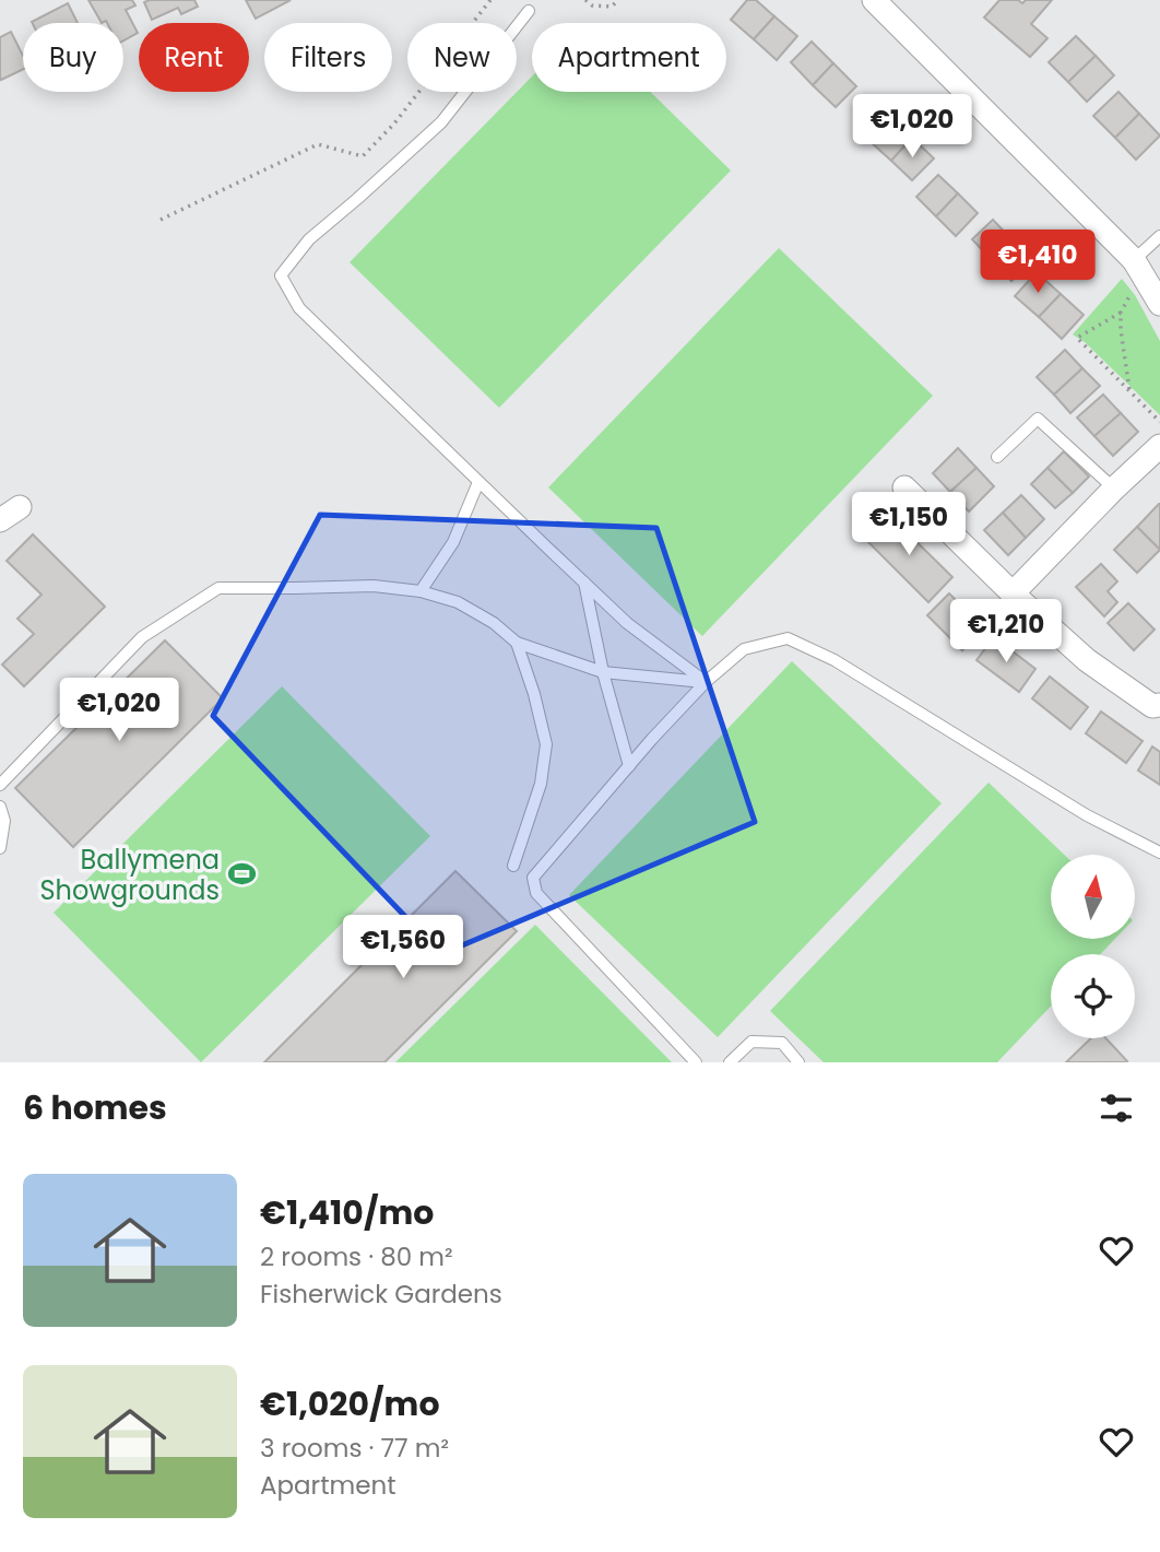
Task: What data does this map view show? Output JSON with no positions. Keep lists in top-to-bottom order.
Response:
{
  "places": {
    "sports": ["Ballymena Showgrounds"]
  },
  "north": "top",
  "page": {
    "chip": [
      "Buy",
      "Rent",
      "Filters",
      "New",
      "Apartment"
    ],
    "price": [
      "€1,020",
      "€1,410",
      "€1,150",
      "€1,210",
      "€1,020",
      "€1,560"
    ],
    "heading": "6 homes",
    "list": [
      {
        "name": "€1,410/mo",
        "note": "2 rooms · 80 m² · Fisherwick Gardens"
      },
      {
        "name": "€1,020/mo",
        "note": "3 rooms · 77 m² · Apartment"
      }
    ]
  }
}
